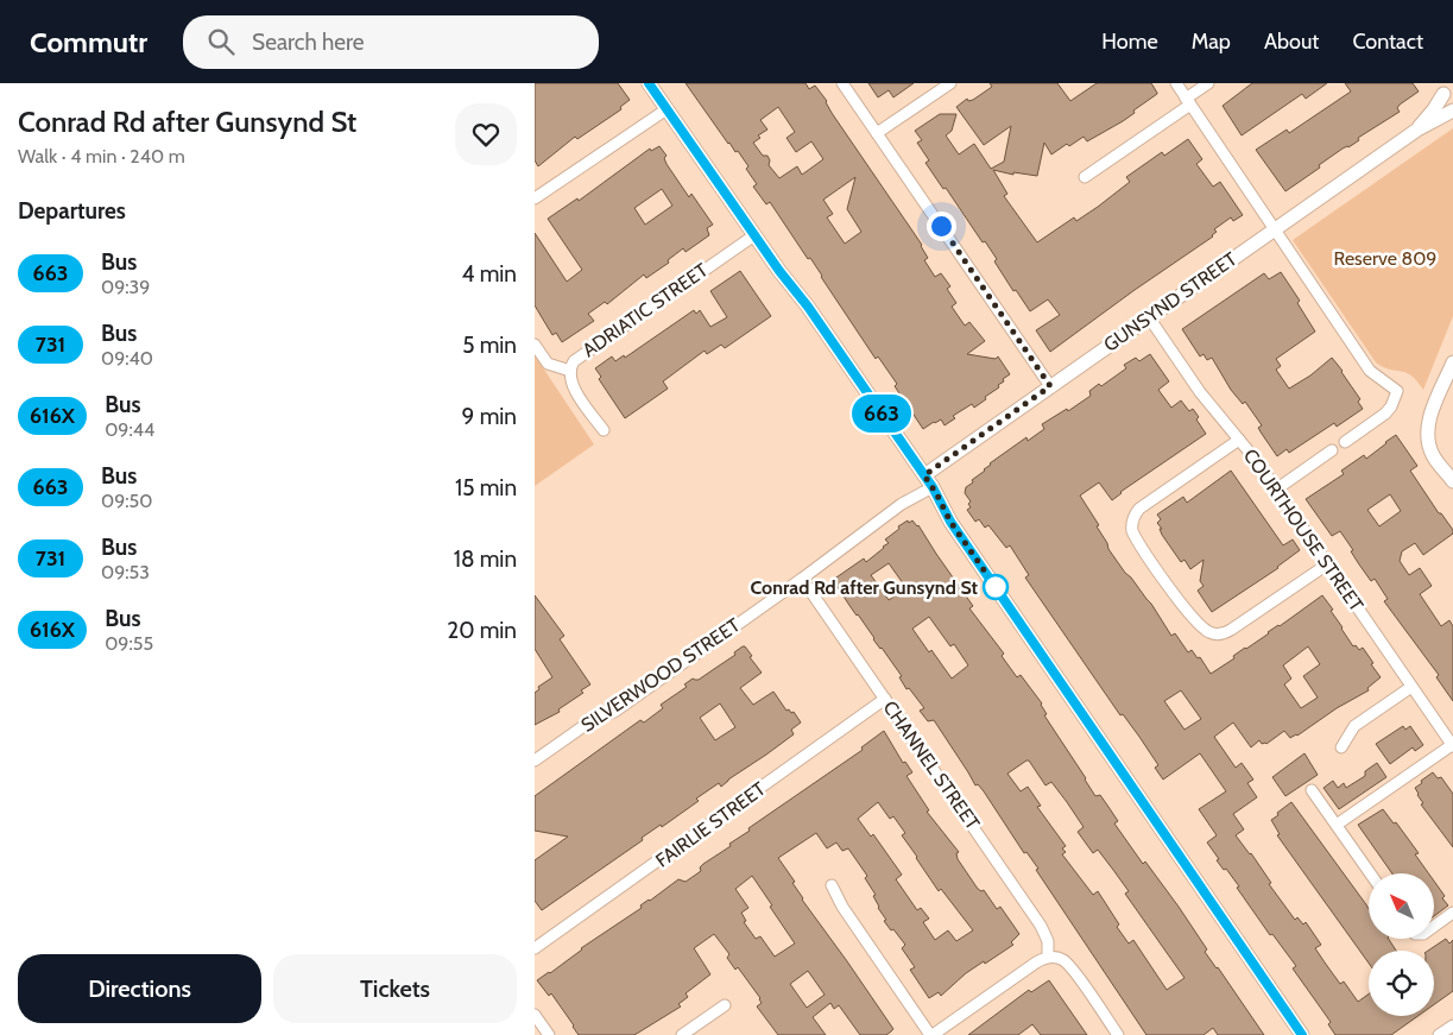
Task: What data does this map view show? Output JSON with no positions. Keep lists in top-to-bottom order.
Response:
{
  "streets": {
    "street": [
      "GUNSYND STREET",
      "ADRIATIC STREET",
      "COURTHOUSE STREET",
      "SILVERWOOD STREET",
      "CHANNEL STREET",
      "FAIRLIE STREET"
    ]
  },
  "crossings": [
    ["GUNSYND STREET", "COURTHOUSE STREET"],
    ["SILVERWOOD STREET", "CHANNEL STREET"],
    ["CHANNEL STREET", "FAIRLIE STREET"]
  ],
  "parks": ["Reserve 809"],
  "places": ["Conrad Rd after Gunsynd St"],
  "lines": ["bus line 663"],
  "north": "top left",
  "page": {
    "header": "Commutr",
    "search": "Search here",
    "nav": [
      "Home",
      "Map",
      "About",
      "Contact"
    ],
    "heading": [
      ["Conrad Rd after Gunsynd St", "Walk · 4 min · 240 m"],
      "Departures"
    ],
    "on_map": "663",
    "list": [
      {
        "mark": "663",
        "name": "Bus",
        "note": "09:39",
        "value": "4 min"
      },
      {
        "mark": "731",
        "name": "Bus",
        "note": "09:40",
        "value": "5 min"
      },
      {
        "mark": "616X",
        "name": "Bus",
        "note": "09:44",
        "value": "9 min"
      },
      {
        "mark": "663",
        "name": "Bus",
        "note": "09:50",
        "value": "15 min"
      },
      {
        "mark": "731",
        "name": "Bus",
        "note": "09:53",
        "value": "18 min"
      },
      {
        "mark": "616X",
        "name": "Bus",
        "note": "09:55",
        "value": "20 min"
      }
    ],
    "buttons": ["Directions", "Tickets"]
  }
}
